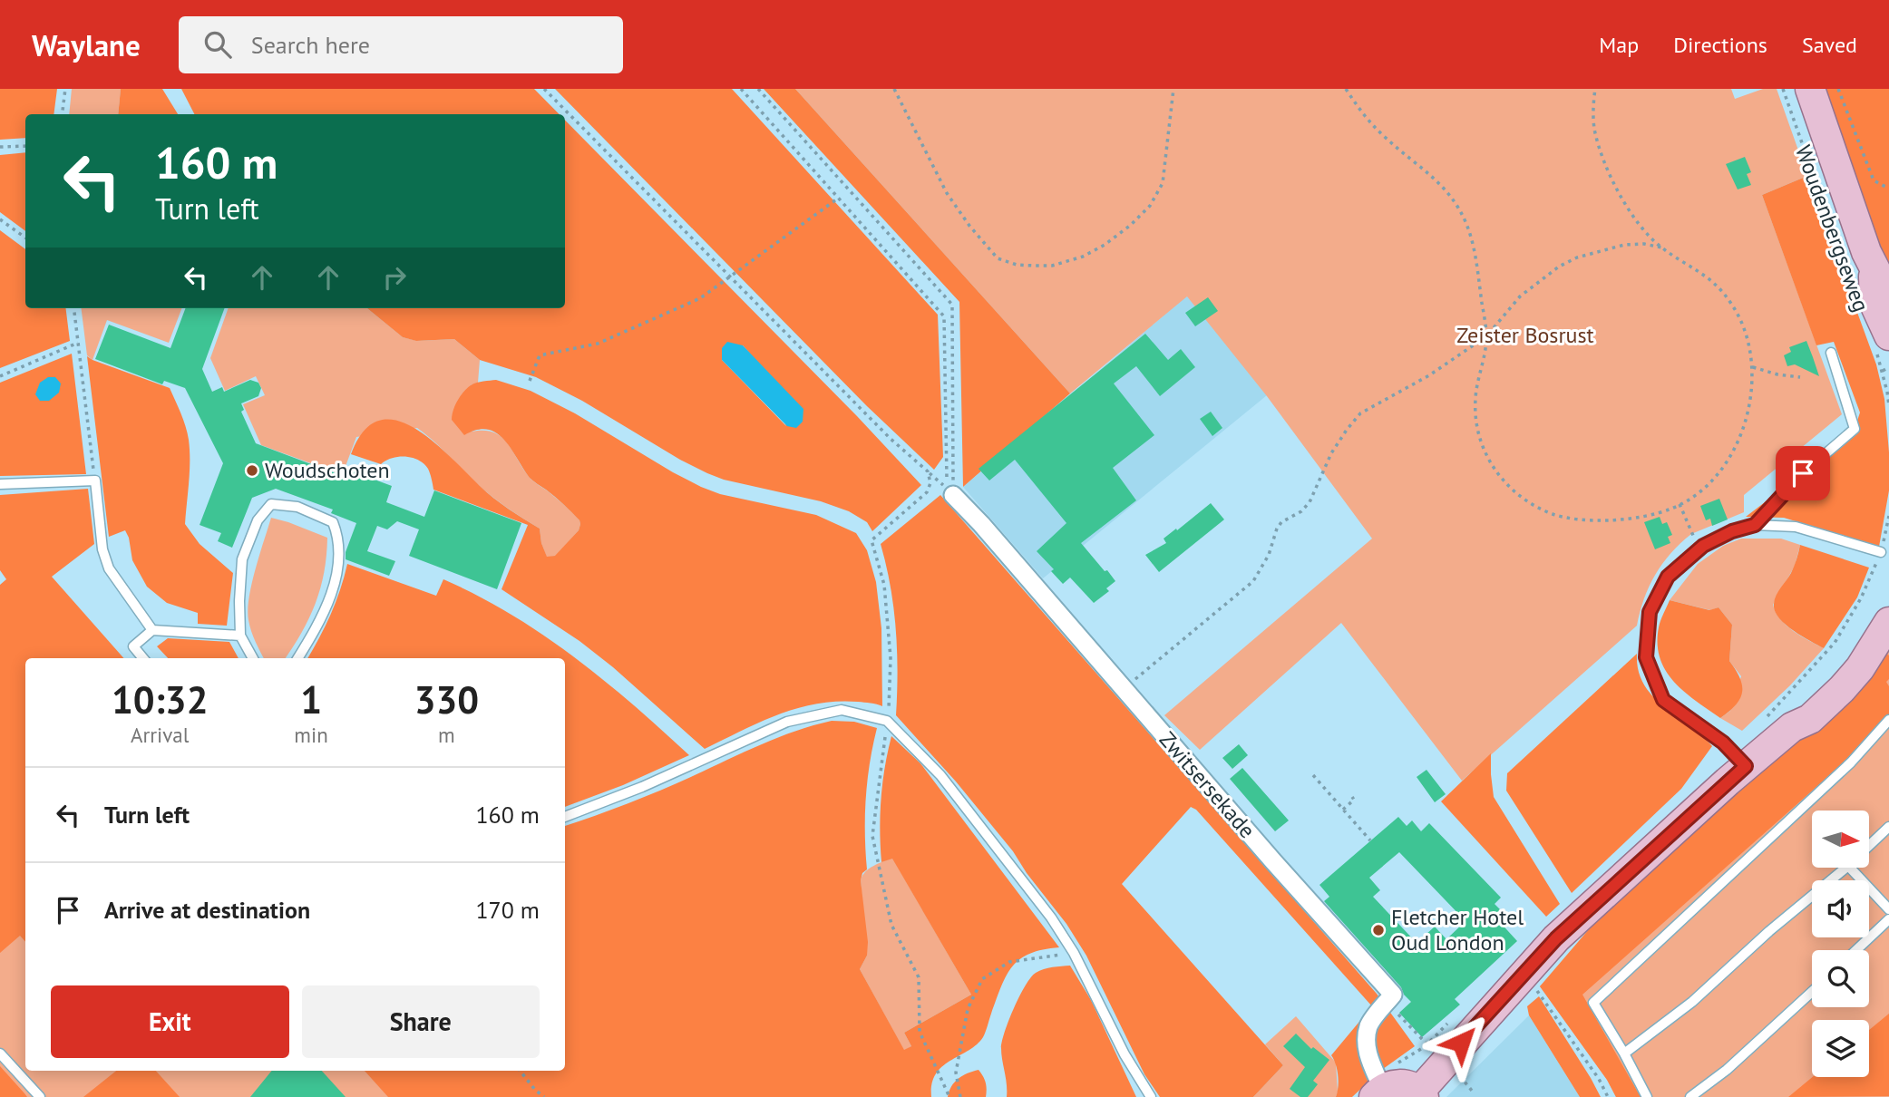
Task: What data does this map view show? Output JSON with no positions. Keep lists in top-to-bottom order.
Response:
{
  "streets": {
    "main road": ["Woudenbergseweg"],
    "street": ["Zwitsersekade"]
  },
  "parks": ["Zeister Bosrust"],
  "places": ["Woudschoten", "Fletcher Hotel Oud London"],
  "north": "right",
  "page": {
    "header": "Waylane",
    "search": "Search here",
    "nav": ["Map", "Directions", "Saved"],
    "turn": ["160 m", "Turn left"],
    "eta": [
      "10:32",
      "Arrival",
      "1",
      "min",
      "330",
      "m"
    ],
    "list": [
      {
        "name": "Turn left",
        "value": "160 m"
      },
      {
        "name": "Arrive at destination",
        "value": "170 m"
      }
    ],
    "buttons": ["Exit", "Share"]
  }
}
